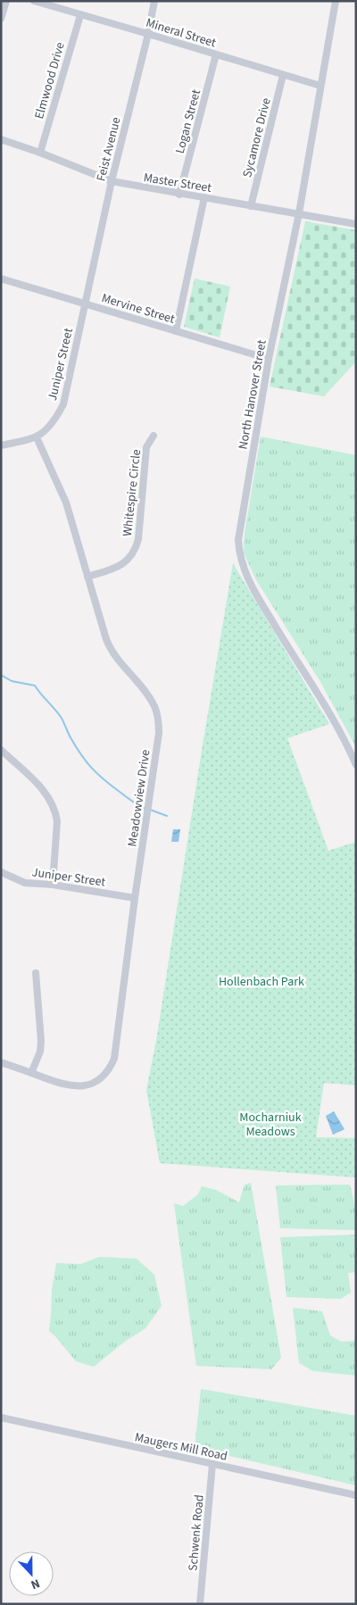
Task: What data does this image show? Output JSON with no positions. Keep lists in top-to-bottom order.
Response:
{
  "streets": {
    "street": [
      "Mineral Street",
      "Elmwood Drive",
      "Logan Street",
      "Sycamore Drive",
      "Feist Avenue",
      "Master Street",
      "Mervine Street",
      "Juniper Street",
      "North Hanover Street",
      "Whitespire Circle",
      "Meadowview Drive",
      "Maugers Mill Road",
      "Schwenk Road"
    ]
  },
  "crossings": [
    ["Mineral Street", "Elmwood Drive"],
    ["Mineral Street", "Logan Street"],
    ["Mineral Street", "Sycamore Drive"],
    ["Mineral Street", "Feist Avenue"],
    ["Mineral Street", "North Hanover Street"],
    ["Elmwood Drive", "Master Street"],
    ["Logan Street", "Master Street"],
    ["Sycamore Drive", "Master Street"],
    ["Feist Avenue", "Master Street"],
    ["Feist Avenue", "Mervine Street"],
    ["Feist Avenue", "Juniper Street"],
    ["Master Street", "North Hanover Street"],
    ["Mervine Street", "Juniper Street"],
    ["Mervine Street", "North Hanover Street"],
    ["Juniper Street", "Meadowview Drive"],
    ["Whitespire Circle", "Meadowview Drive"],
    ["Maugers Mill Road", "Schwenk Road"]
  ],
  "parks": ["Hollenbach Park", "Mocharniuk Meadows"],
  "north": "bottom"
}
